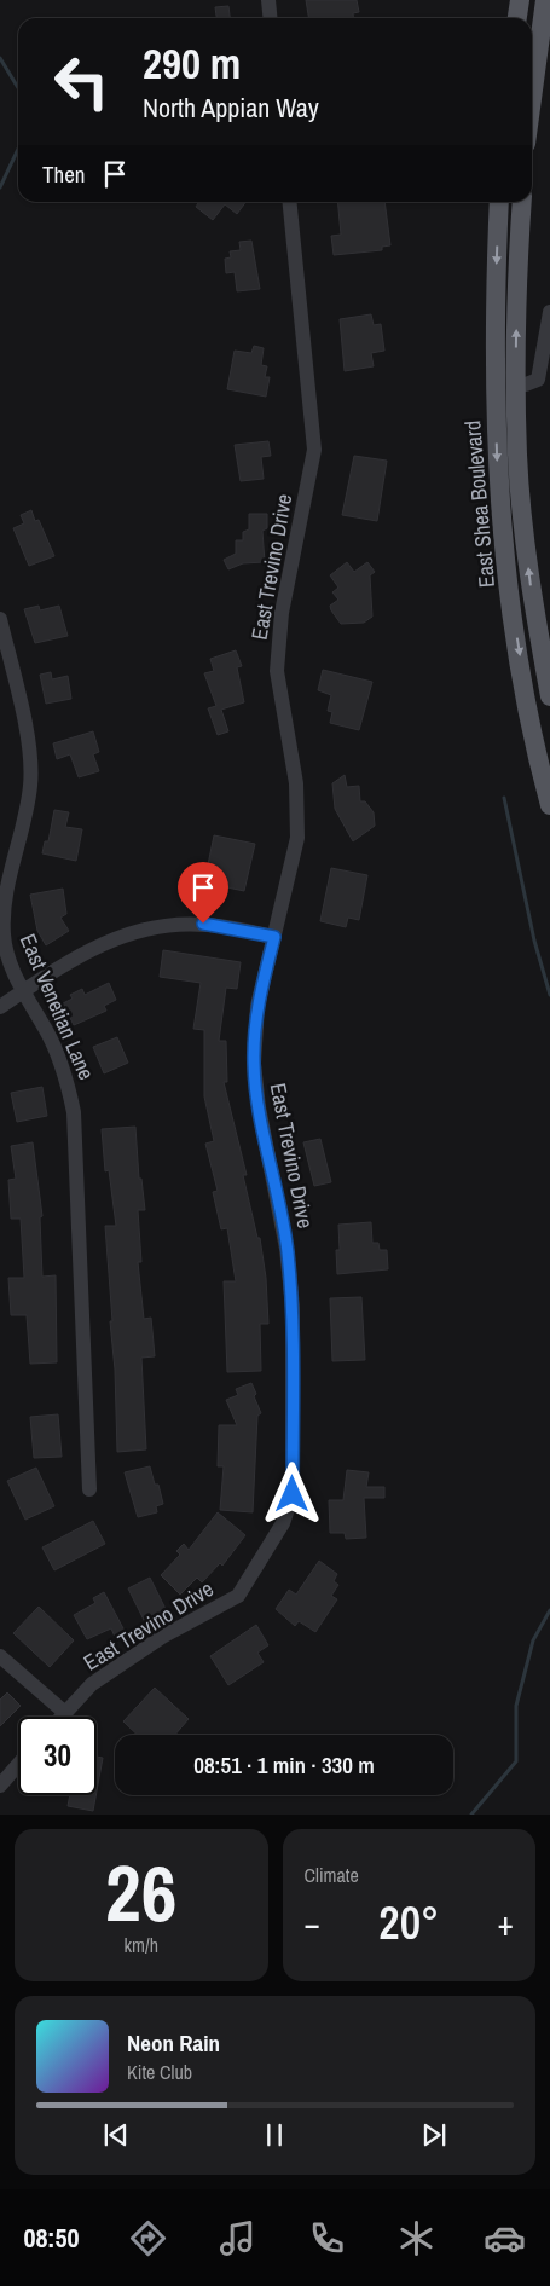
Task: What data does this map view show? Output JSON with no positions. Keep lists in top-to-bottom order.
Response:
{
  "streets": {
    "main road": ["East Shea Boulevard"],
    "street": ["East Trevino Drive", "East Venetian Lane"]
  },
  "page": {
    "turn": ["290 m", "North Appian Way"],
    "then": "Then",
    "limit": "30",
    "trip": "08:51 · 1 min · 330 m",
    "tile": [
      ["26", "km/h"],
      "Climate"
    ],
    "heat": ["−", "20°", "+"],
    "song": ["Neon Rain", "Kite Club"],
    "tabs": "08:50"
  }
}
